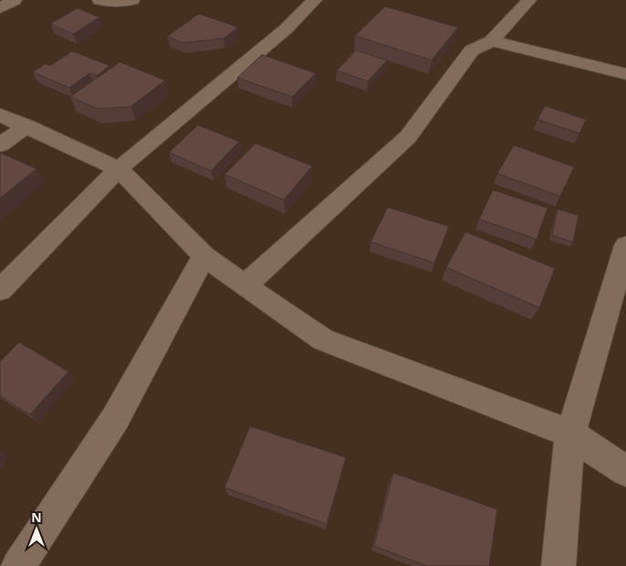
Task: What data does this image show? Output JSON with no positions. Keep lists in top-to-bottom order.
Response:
{
  "north": "top"
}
